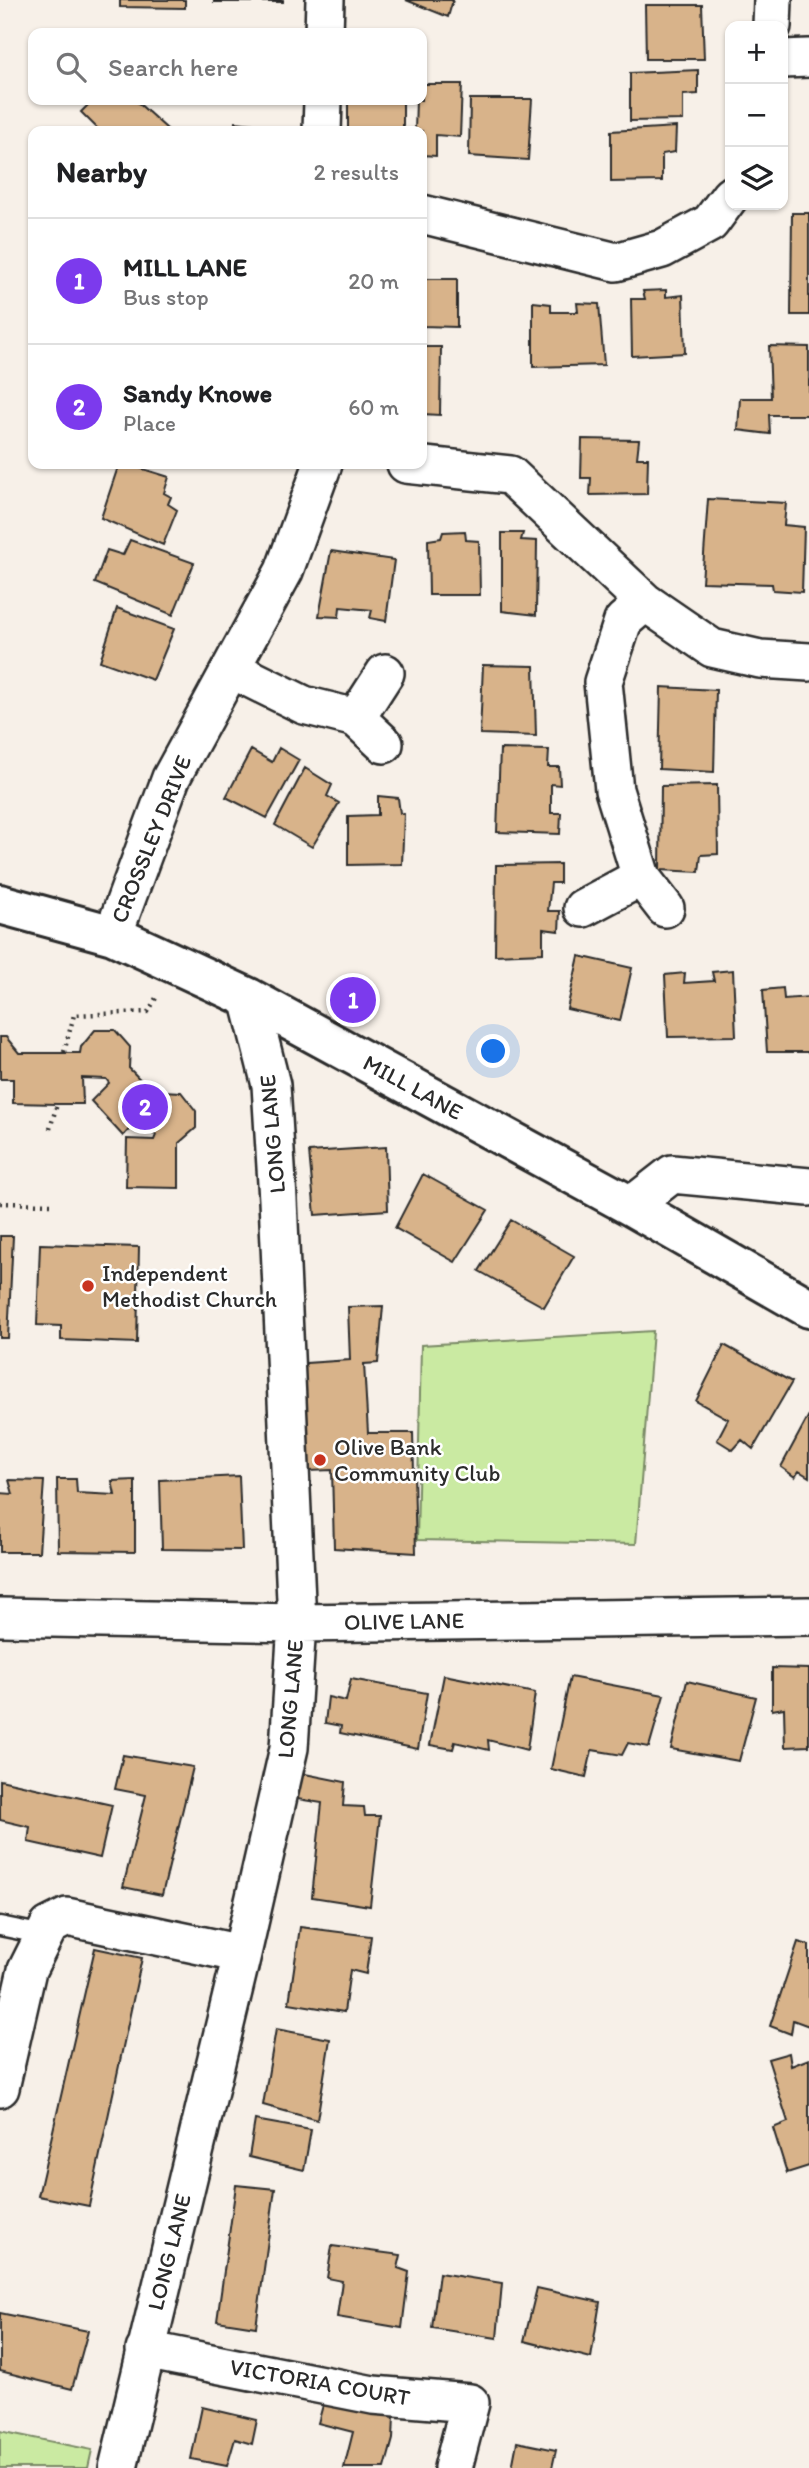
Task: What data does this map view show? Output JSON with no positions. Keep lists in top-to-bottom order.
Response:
{
  "streets": {
    "street": [
      "CROSSLEY DRIVE",
      "MILL LANE",
      "LONG LANE",
      "OLIVE LANE",
      "VICTORIA COURT"
    ]
  },
  "crossings": [
    ["CROSSLEY DRIVE", "MILL LANE"],
    ["MILL LANE", "LONG LANE"],
    ["LONG LANE", "OLIVE LANE"],
    ["LONG LANE", "VICTORIA COURT"]
  ],
  "places": ["Independent Methodist Church", "Olive Bank Community Club"],
  "page": {
    "map_buttons": ["+", "−"],
    "search": "Search here",
    "heading": ["Nearby", "2 results"],
    "list": [
      {
        "mark": "1",
        "name": "MILL LANE",
        "note": "Bus stop",
        "value": "20 m"
      },
      {
        "mark": "2",
        "name": "Sandy Knowe",
        "note": "Place",
        "value": "60 m"
      }
    ],
    "pins": ["1", "2"]
  }
}
